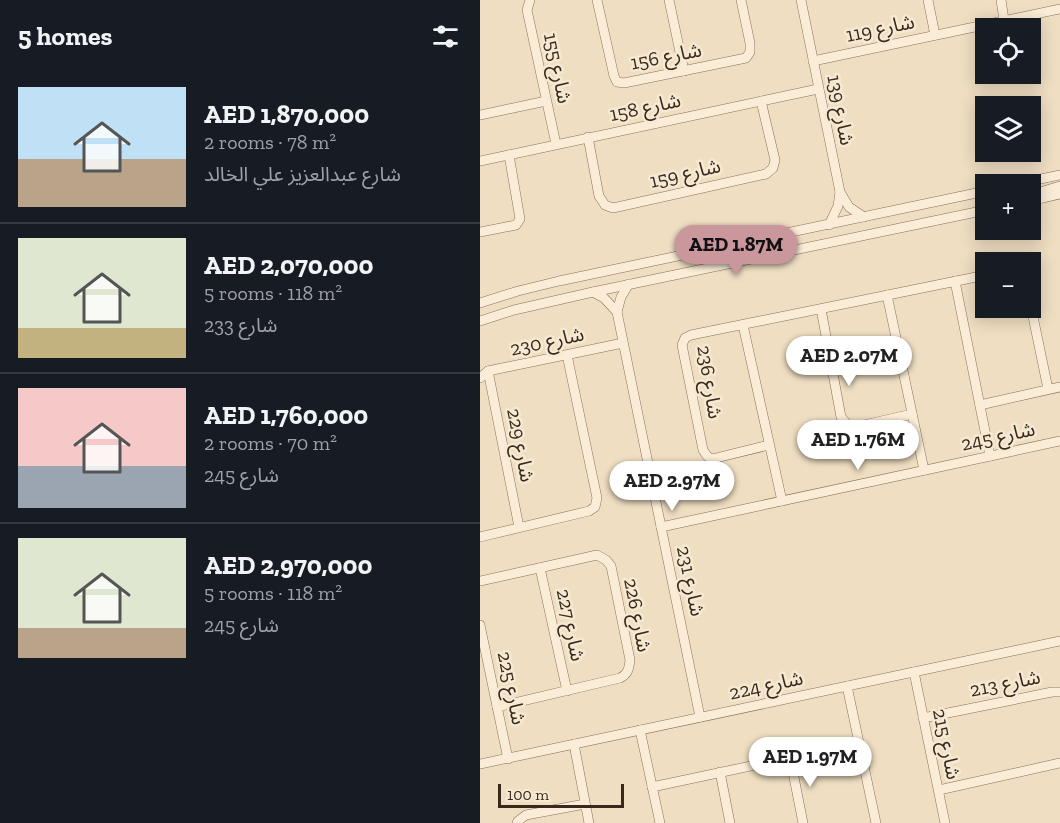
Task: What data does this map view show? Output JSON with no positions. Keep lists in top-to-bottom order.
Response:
{
  "streets": {
    "street": [
      "شارع 119",
      "شارع 156",
      "شارع 155",
      "شارع 158",
      "شارع 139",
      "شارع 159",
      "شارع 230",
      "شارع 236",
      "شارع 245",
      "شارع 229",
      "شارع 231",
      "شارع 226",
      "شارع 227",
      "شارع 213",
      "شارع 224",
      "شارع 225",
      "شارع 215"
    ]
  },
  "crossings": [
    ["شارع 119", "شارع 139"],
    ["شارع 155", "شارع 158"],
    ["شارع 158", "شارع 139"],
    ["شارع 158", "شارع 159"],
    ["شارع 230", "شارع 229"],
    ["شارع 230", "شارع 231"],
    ["شارع 245", "شارع 231"],
    ["شارع 231", "شارع 224"],
    ["شارع 226", "شارع 227"],
    ["شارع 226", "شارع 225"],
    ["شارع 213", "شارع 215"],
    ["شارع 224", "شارع 225"],
    ["شارع 224", "شارع 215"]
  ],
  "scale_bar": "100 m",
  "page": {
    "heading": "5 homes",
    "map_buttons": ["+", "−"],
    "list": [
      {
        "name": "AED 1,870,000",
        "note": "2 rooms · 78 m² · شارع عبدالعزيز علي الخالد"
      },
      {
        "name": "AED 2,070,000",
        "note": "5 rooms · 118 m² · شارع 233"
      },
      {
        "name": "AED 1,760,000",
        "note": "2 rooms · 70 m² · شارع 245"
      },
      {
        "name": "AED 2,970,000",
        "note": "5 rooms · 118 m² · شارع 245"
      }
    ],
    "price": [
      "AED 1.87M",
      "AED 2.07M",
      "AED 1.76M",
      "AED 2.97M",
      "AED 1.97M"
    ],
    "scale": "100 m"
  }
}
